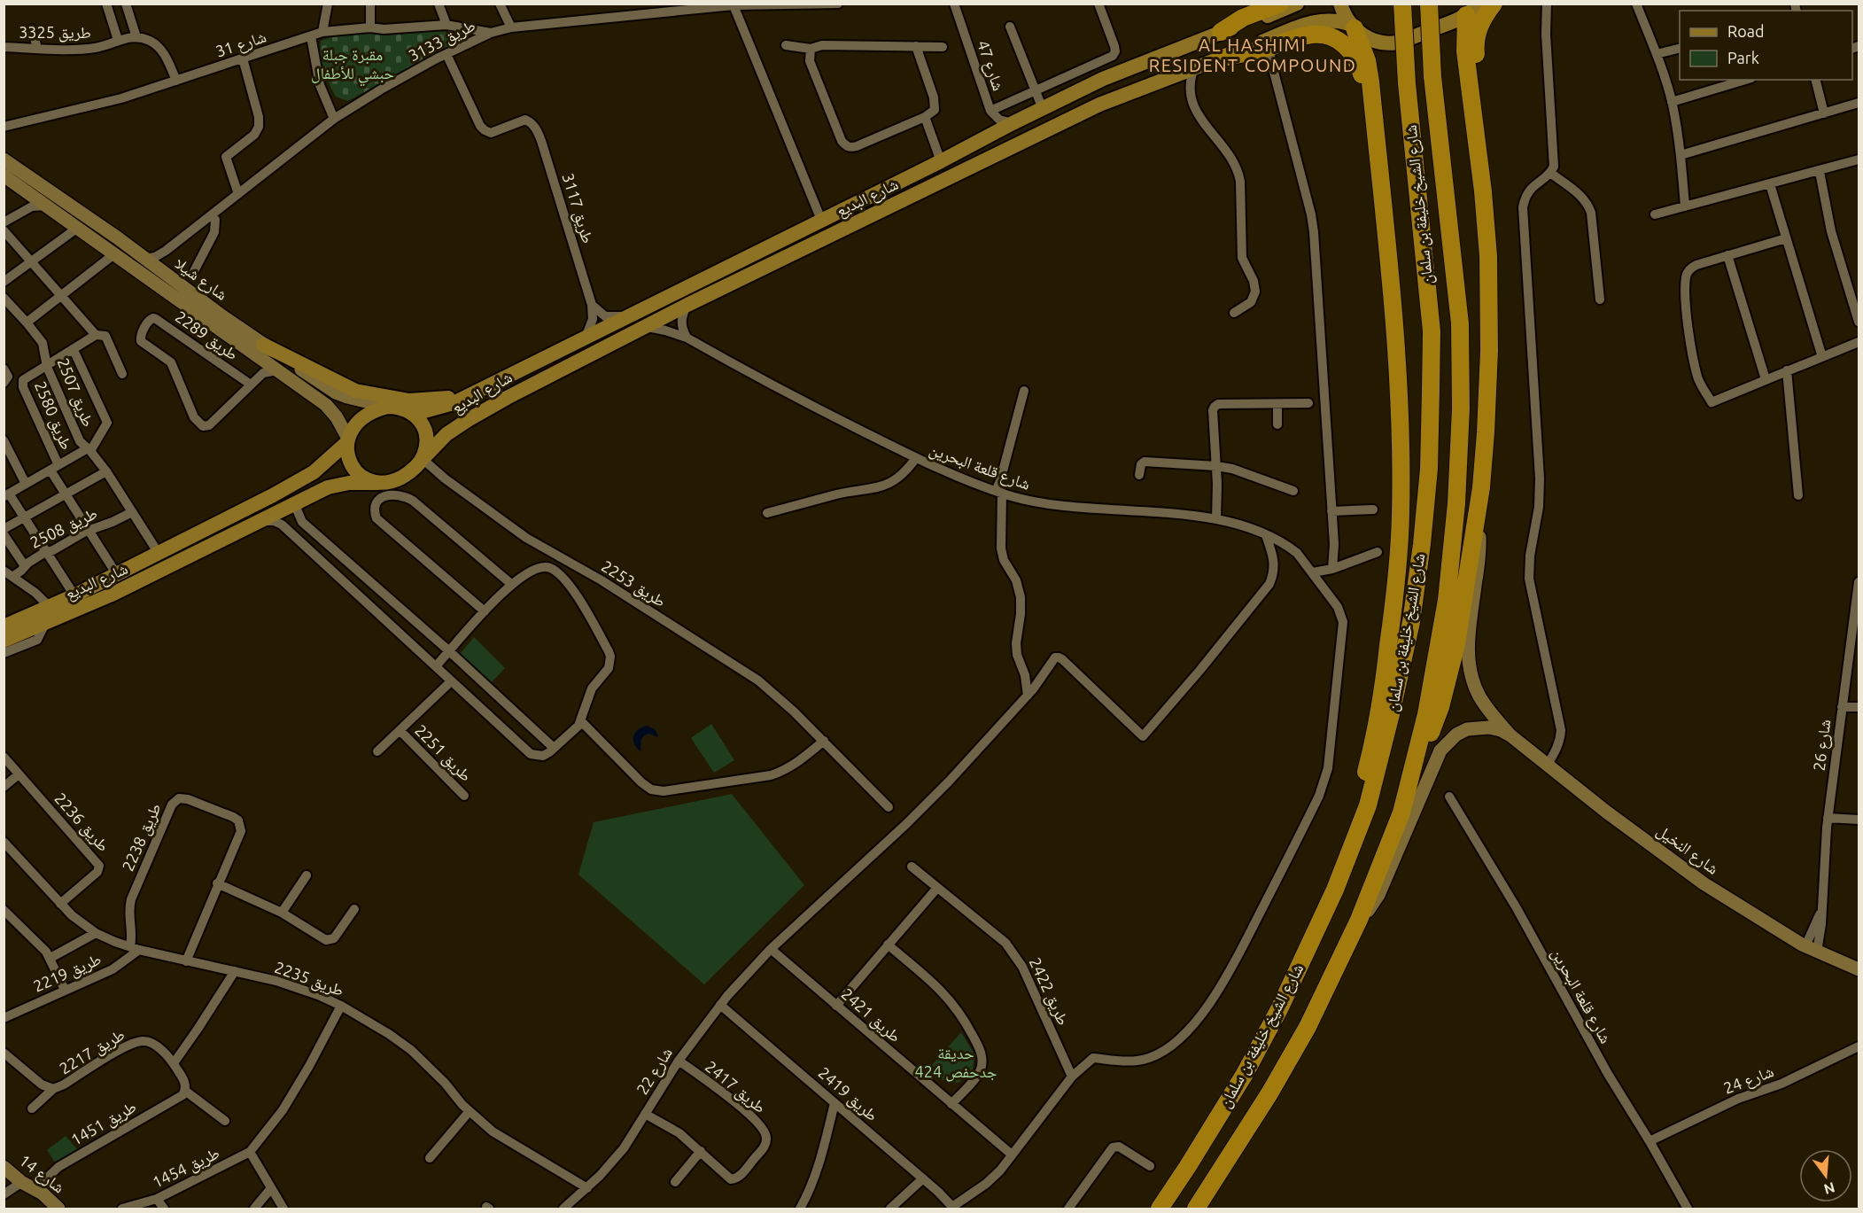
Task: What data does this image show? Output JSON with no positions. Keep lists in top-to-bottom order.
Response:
{
  "streets": {
    "highway": ["شارع الشيخ خليفة بن سلمان"],
    "main road": ["شارع البديع"],
    "street": [
      "طريق 3325",
      "طريق 3133",
      "شارع 31",
      "شارع 47",
      "طريق 3117",
      "شارع شيلا",
      "طريق 2289",
      "طريق 2507",
      "طريق 2580",
      "شارع قلعة البحرين",
      "طريق 2508",
      "طريق 2253",
      "شارع 26",
      "طريق 2251",
      "طريق 2236",
      "طريق 2238",
      "شارع النخيل",
      "طريق 2219",
      "طريق 2235",
      "طريق 2422",
      "طريق 2421",
      "طريق 2217",
      "شارع 22",
      "شارع 24",
      "طريق 2417",
      "طريق 2419",
      "طريق 1451",
      "طريق 1454",
      "شارع 14"
    ]
  },
  "crossings": [
    ["طريق 3133", "شارع 31"],
    ["طريق 3133", "طريق 3117"],
    ["طريق 3133", "شارع شيلا"],
    ["شارع 47", "شارع البديع"],
    ["شارع البديع", "شارع شيلا"],
    ["شارع البديع", "طريق 2507"],
    ["شارع البديع", "طريق 2580"],
    ["شارع البديع", "شارع قلعة البحرين"],
    ["شارع البديع", "طريق 2253"],
    ["شارع الشيخ خليفة بن سلمان", "شارع النخيل"],
    ["شارع شيلا", "طريق 2289"],
    ["شارع شيلا", "طريق 2253"],
    ["طريق 2507", "طريق 2580"],
    ["طريق 2507", "طريق 2508"],
    ["طريق 2580", "طريق 2508"],
    ["شارع قلعة البحرين", "طريق 2422"],
    ["شارع قلعة البحرين", "شارع 22"],
    ["شارع قلعة البحرين", "شارع 24"],
    ["شارع 26", "شارع النخيل"],
    ["طريق 2236", "طريق 2235"],
    ["طريق 2238", "طريق 2219"],
    ["طريق 2238", "طريق 2235"],
    ["طريق 2219", "طريق 2235"],
    ["طريق 2235", "شارع 22"],
    ["طريق 2421", "شارع 22"],
    ["طريق 2217", "طريق 1451"],
    ["شارع 22", "طريق 2417"],
    ["شارع 22", "طريق 2419"],
    ["طريق 1451", "شارع 14"]
  ],
  "districts": ["AL HASHIMI RESIDENT COMPOUND"],
  "parks": ["مقبرة جبلة حبشي للأطفال", "حديقة جدحفص 424"],
  "legend": ["Road", "Park"],
  "north": "bottom"
}
